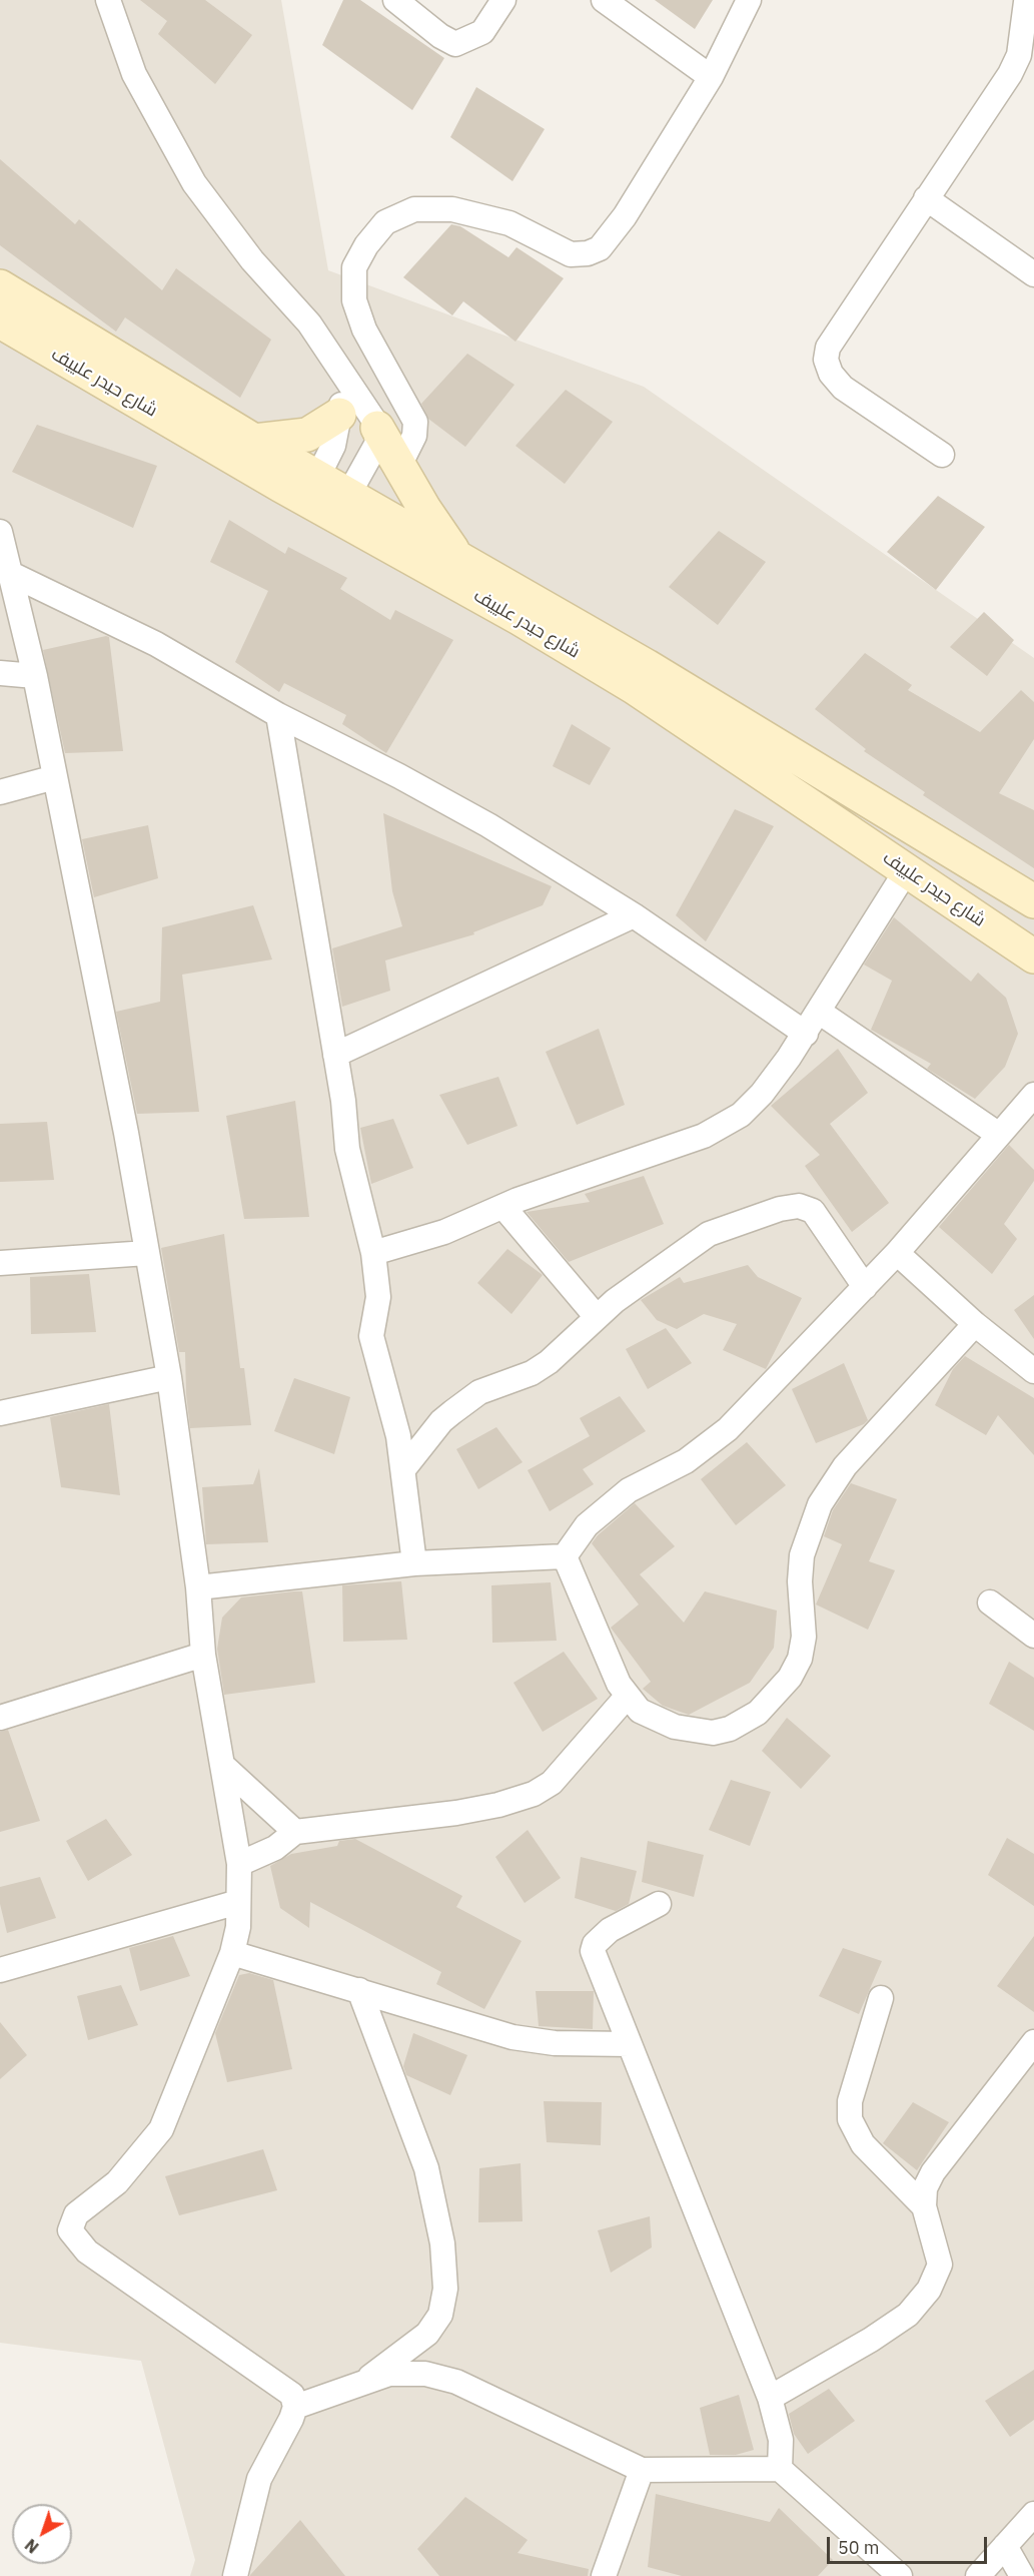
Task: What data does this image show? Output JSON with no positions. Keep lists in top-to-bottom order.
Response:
{
  "streets": {
    "main road": ["شارع حيدر علييف"]
  },
  "scale_bar": "50 m",
  "north": "bottom left"
}
